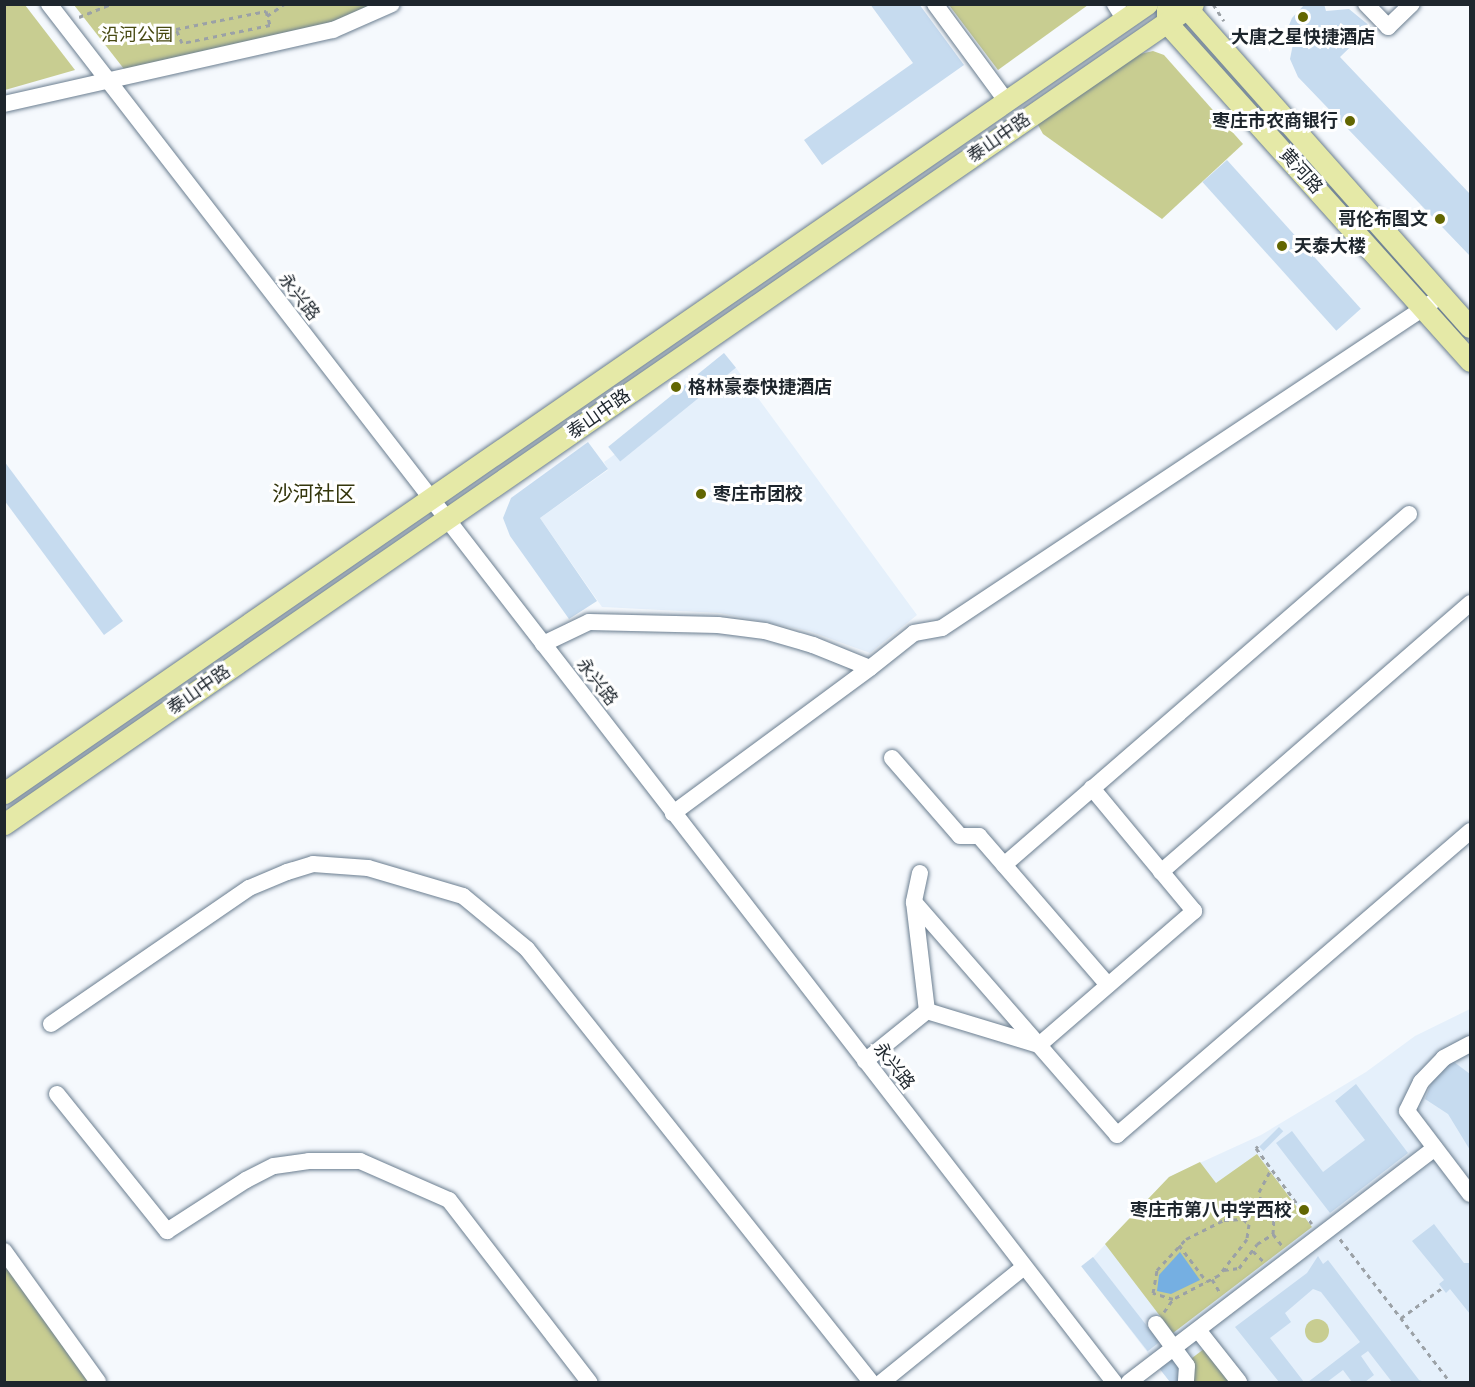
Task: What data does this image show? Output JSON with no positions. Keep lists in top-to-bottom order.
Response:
{
  "streets": {
    "main road": ["泰山中路", "黄河路"],
    "street": ["永兴路"]
  },
  "crossings": [
    ["泰山中路", "黄河路"],
    ["泰山中路", "永兴路"]
  ],
  "districts": ["沙河社区"],
  "parks": ["沿河公园"],
  "places": [
    "大唐之星快捷酒店",
    "枣庄市农商银行",
    "哥伦布图文",
    "天泰大楼",
    "格林豪泰快捷酒店",
    "枣庄市团校",
    "枣庄市第八中学西校"
  ]
}
